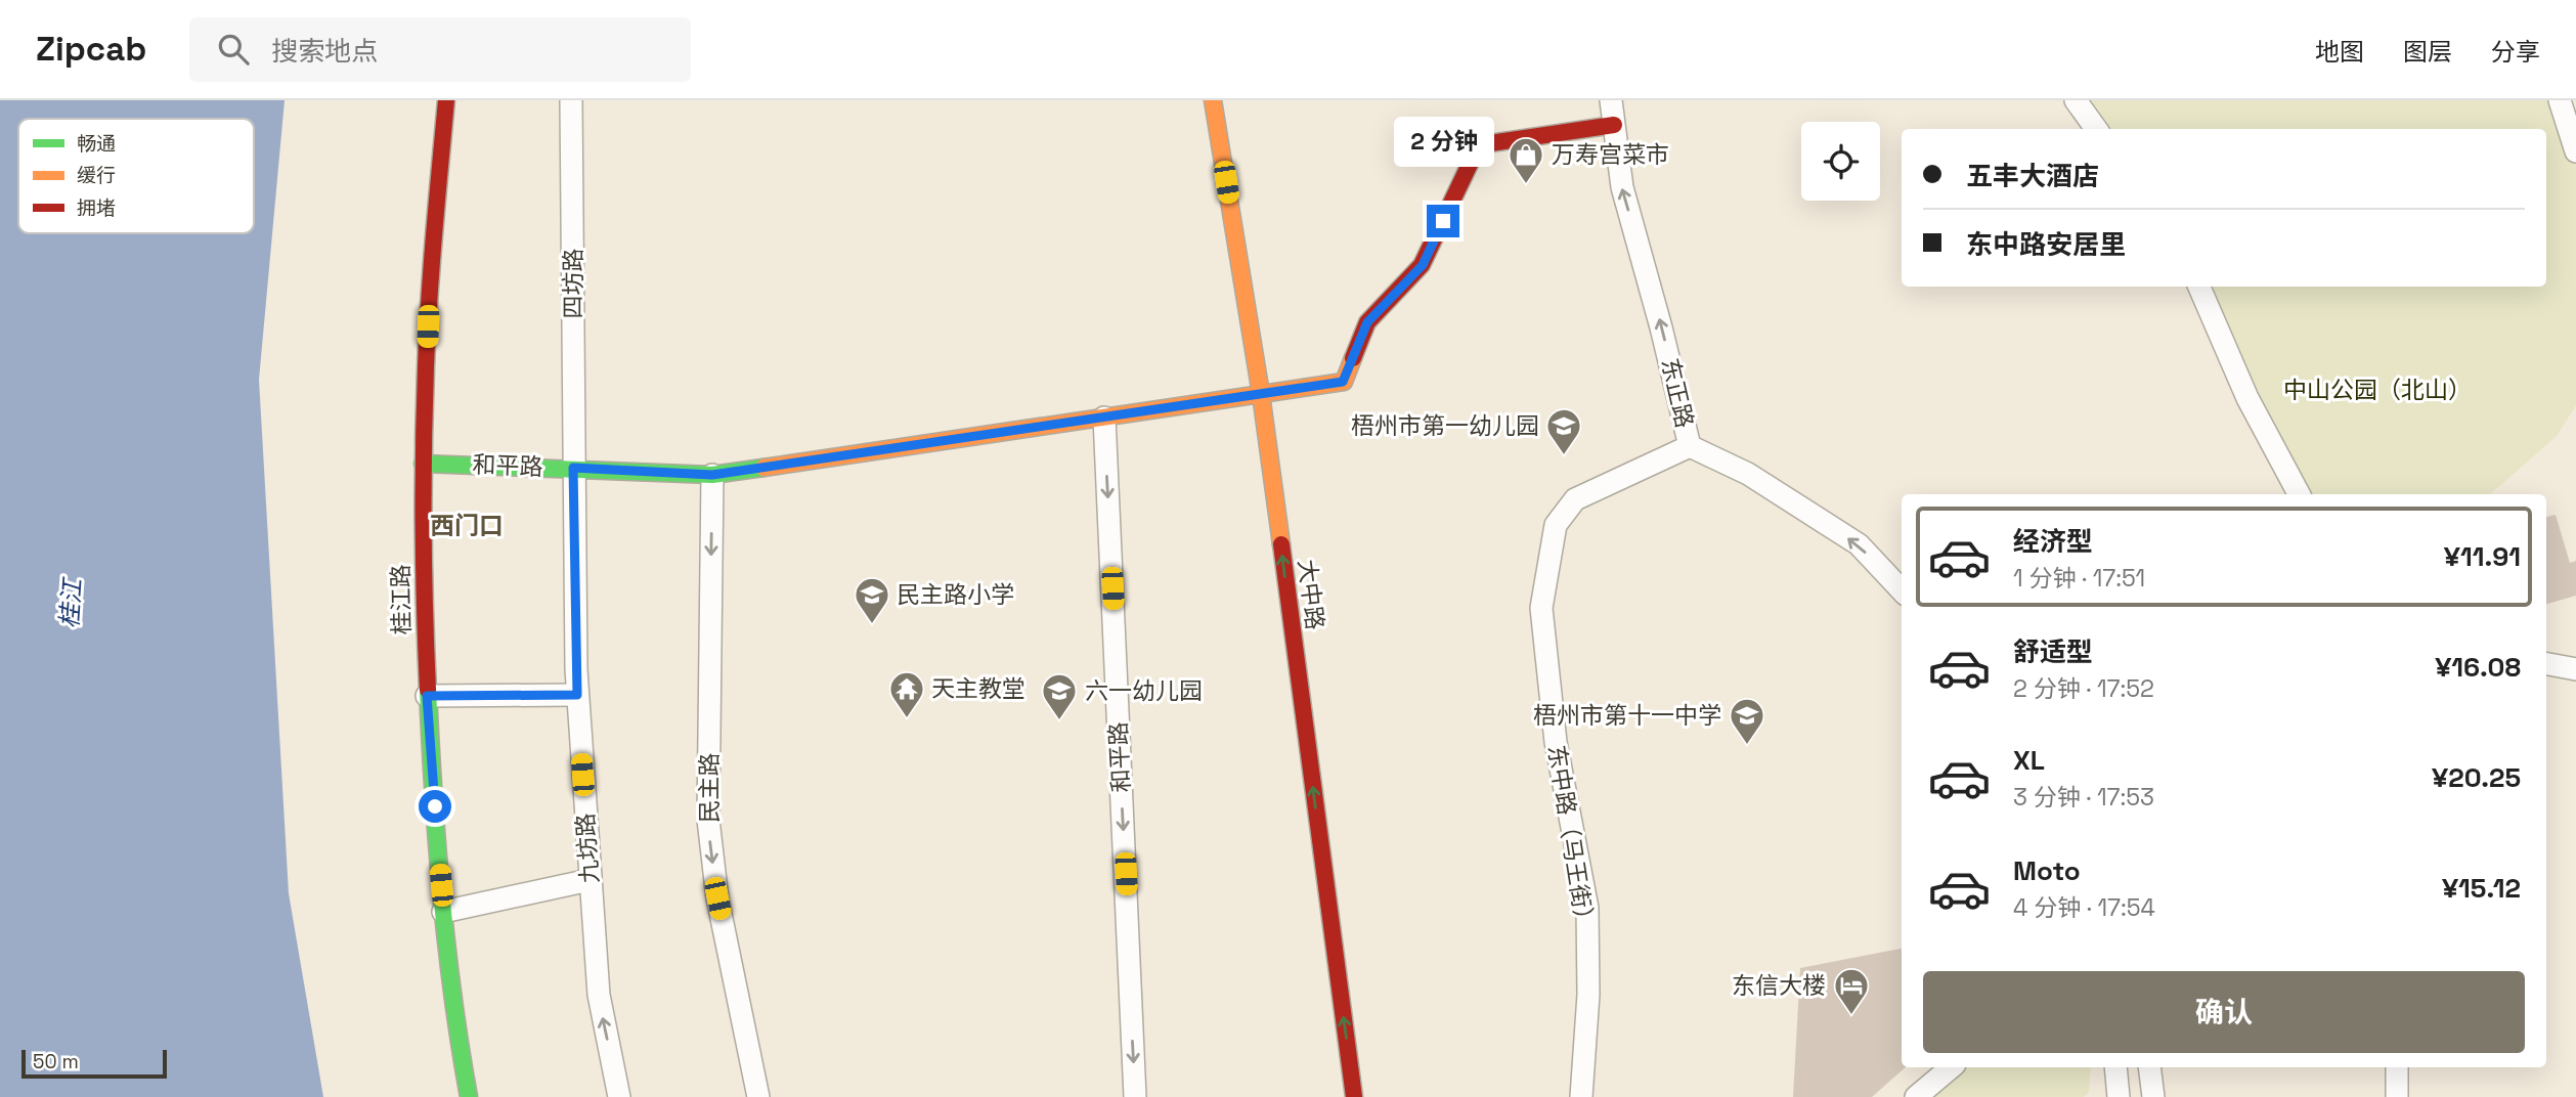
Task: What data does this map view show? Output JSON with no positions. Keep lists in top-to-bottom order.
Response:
{
  "streets": {
    "street": [
      "四坊路",
      "东正路",
      "和平路",
      "大中路",
      "桂江路",
      "民主路",
      "东中路（马王街）",
      "九坊路"
    ]
  },
  "crossings": [
    ["四坊路", "和平路"],
    ["四坊路", "九坊路"],
    ["东正路", "和平路"],
    ["东正路", "东中路（马王街）"],
    ["和平路", "大中路"],
    ["和平路", "桂江路"],
    ["和平路", "民主路"],
    ["和平路", "九坊路"]
  ],
  "one_way": ["东正路", "大中路", "民主路"],
  "districts": ["西门口"],
  "water": ["桂江"],
  "parks": ["中山公园（北山）"],
  "places": {
    "shop": ["万寿宫菜市"],
    "school or university": [
      "梧州市第一幼儿园",
      "民主路小学",
      "六一幼儿园",
      "梧州市第十一中学"
    ],
    "temple": ["天主教堂"],
    "hotel": ["东信大楼"]
  },
  "legend": ["畅通", "缓行", "拥堵"],
  "scale_bar": "50 m",
  "page": {
    "header": "Zipcab",
    "search": "搜索地点",
    "nav": ["地图", "图层", "分享"],
    "bubble": "2 分钟",
    "banner": ["五丰大酒店", "东中路安居里"],
    "list": [
      {
        "name": "经济型",
        "note": "1 分钟 · 17:51",
        "value": "¥11.91"
      },
      {
        "name": "舒适型",
        "note": "2 分钟 · 17:52",
        "value": "¥16.08"
      },
      {
        "name": "XL",
        "note": "3 分钟 · 17:53",
        "value": "¥20.25"
      },
      {
        "name": "Moto",
        "note": "4 分钟 · 17:54",
        "value": "¥15.12"
      }
    ],
    "buttons": "确认",
    "scale": "50 m"
  }
}
